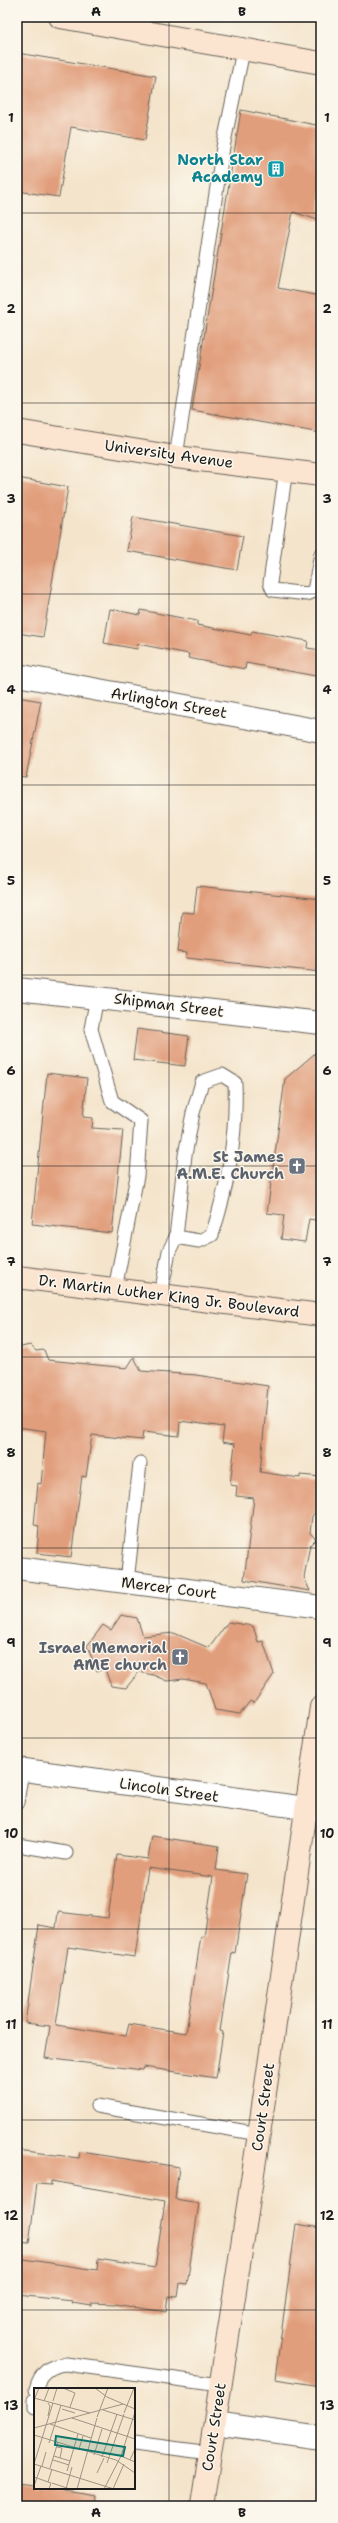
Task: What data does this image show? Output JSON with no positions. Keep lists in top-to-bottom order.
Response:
{
  "streets": {
    "street": [
      "University Avenue",
      "Arlington Street",
      "Shipman Street",
      "Dr. Martin Luther King Jr. Boulevard",
      "Mercer Court",
      "Lincoln Street",
      "Court Street"
    ]
  },
  "crossings": [
    ["Lincoln Street", "Court Street"]
  ],
  "places": {
    "building": ["North Star Academy"],
    "church": ["St James A.M.E. Church", "Israel Memorial AME church"]
  },
  "grid": {
    "columns": ["A", "B"],
    "rows": [
      "1",
      "2",
      "3",
      "4",
      "5",
      "6",
      "7",
      "8",
      "9",
      "10",
      "11",
      "12",
      "13"
    ]
  }
}
